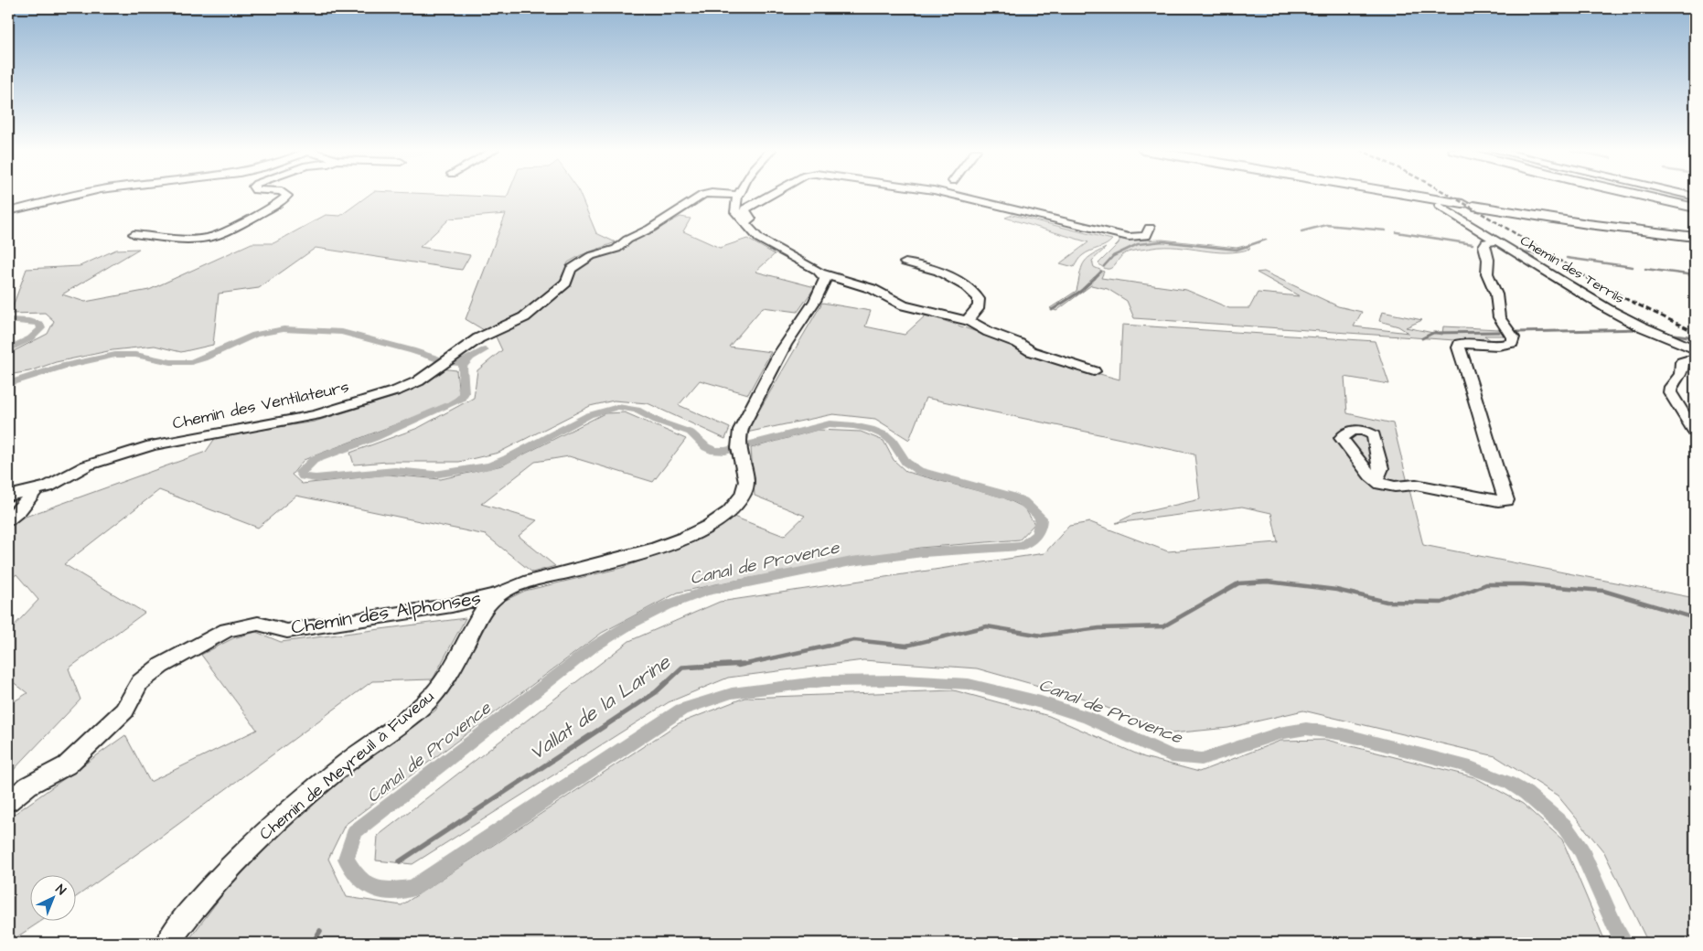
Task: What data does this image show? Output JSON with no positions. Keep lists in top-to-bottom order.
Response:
{
  "streets": {
    "street": [
      "Chemin des Terrils",
      "Chemin des Ventilateurs",
      "Chemin des Alphonses",
      "Chemin de Meyreuil à Fuveau"
    ]
  },
  "crossings": [
    ["Chemin des Alphonses", "Chemin de Meyreuil à Fuveau"]
  ],
  "water": ["Canal de Provence", "Vallat de la Larine"],
  "north": "top right"
}
